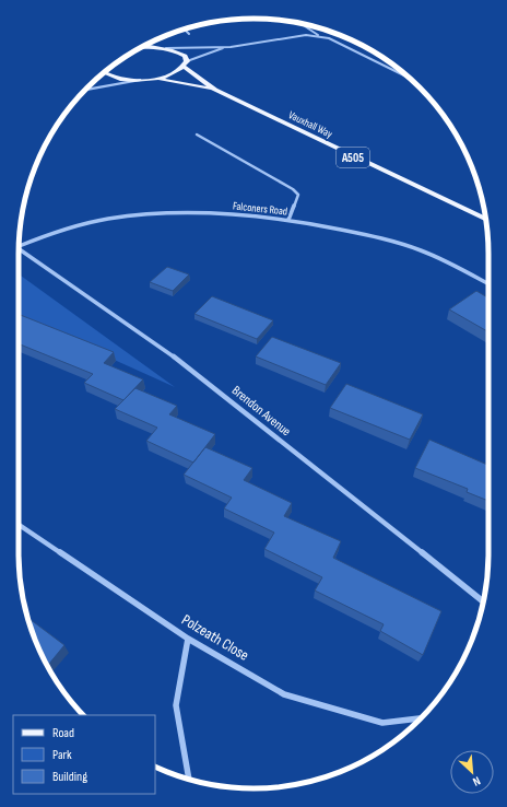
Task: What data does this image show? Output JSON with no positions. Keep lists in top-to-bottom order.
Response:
{
  "streets": {
    "main road": ["Vauxhall Way", "A505"],
    "street": ["Falconers Road", "Brendon Avenue", "Polzeath Close"]
  },
  "legend": ["Road", "Park", "Building"],
  "north": "bottom right"
}
